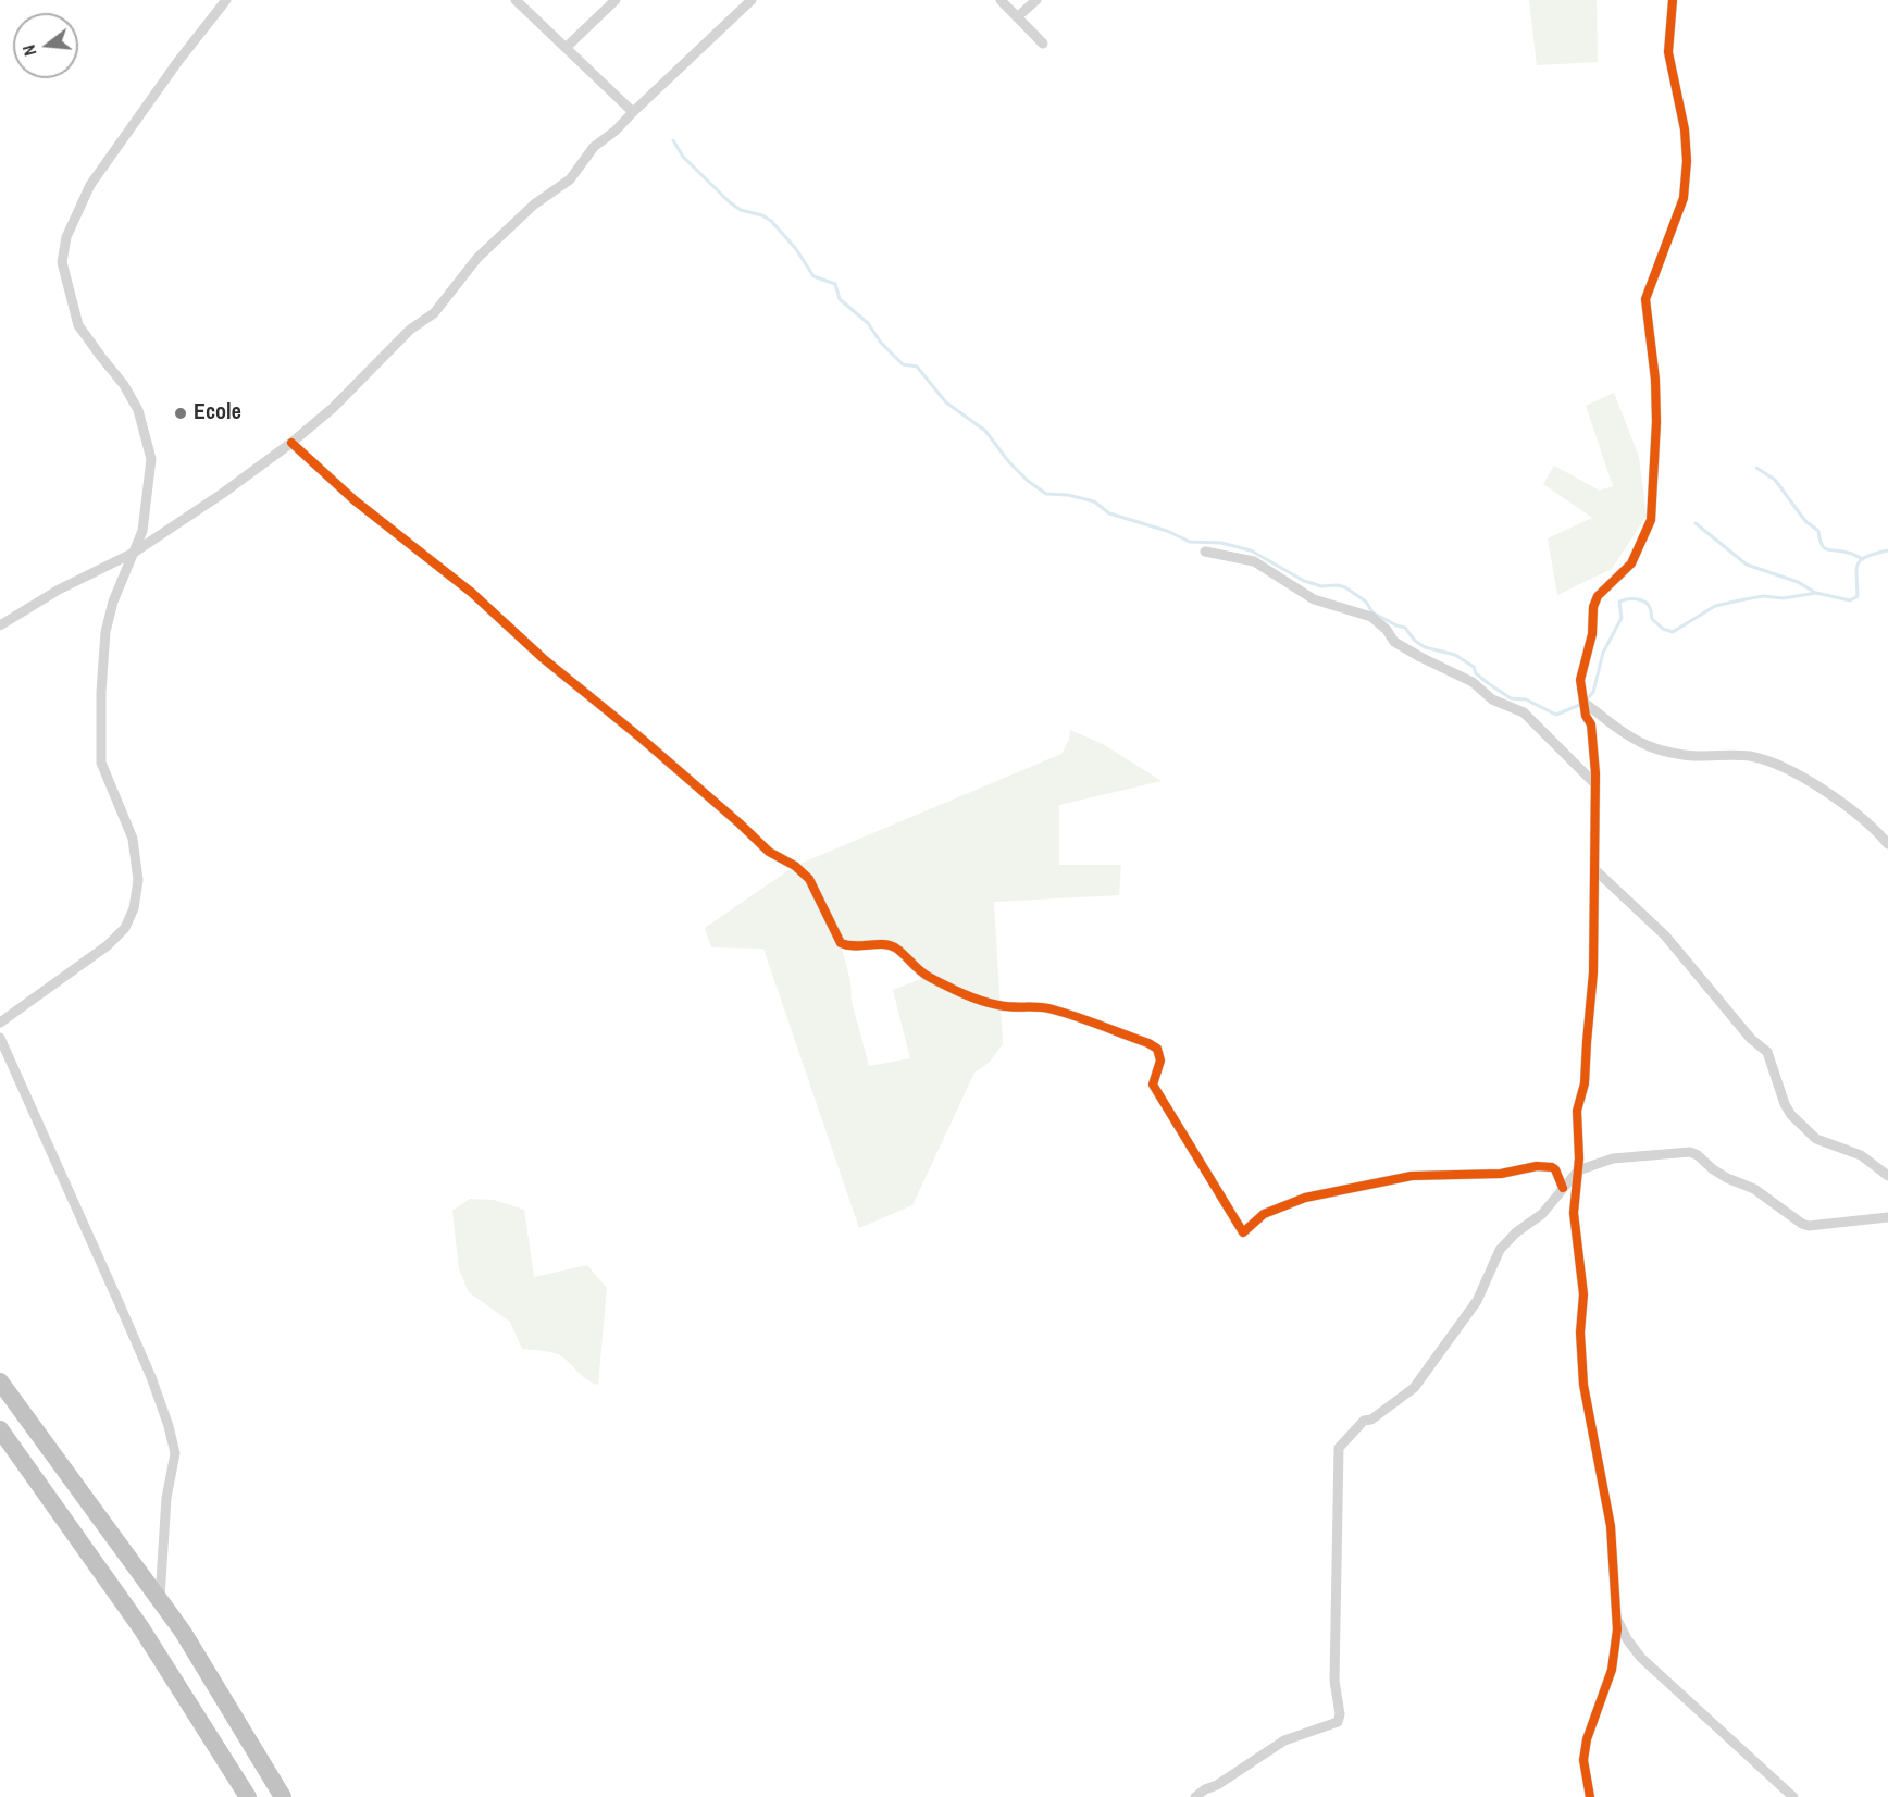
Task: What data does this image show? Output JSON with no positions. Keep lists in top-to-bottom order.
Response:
{
  "places": ["Ecole"],
  "north": "left"
}
